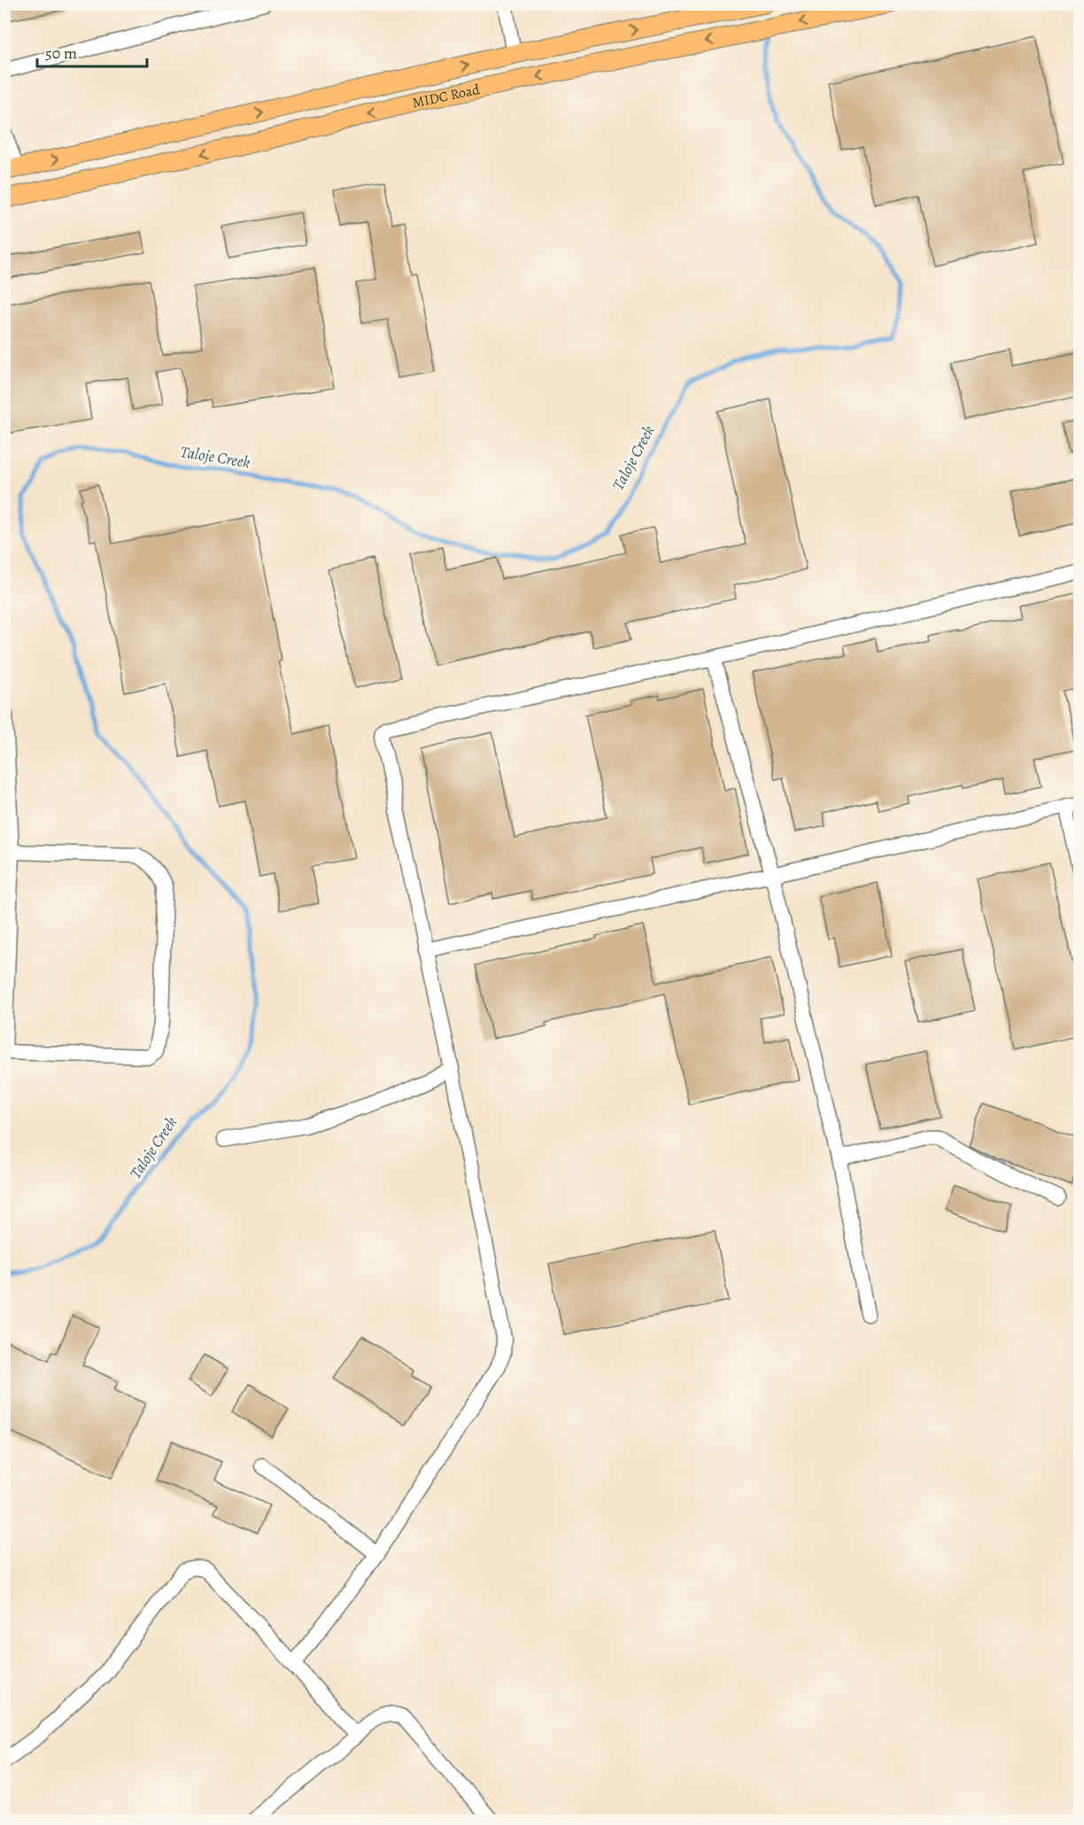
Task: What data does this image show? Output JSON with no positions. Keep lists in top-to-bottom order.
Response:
{
  "streets": {
    "main road": ["MIDC Road"]
  },
  "water": ["Taloje Creek"],
  "scale_bar": "50 m"
}
